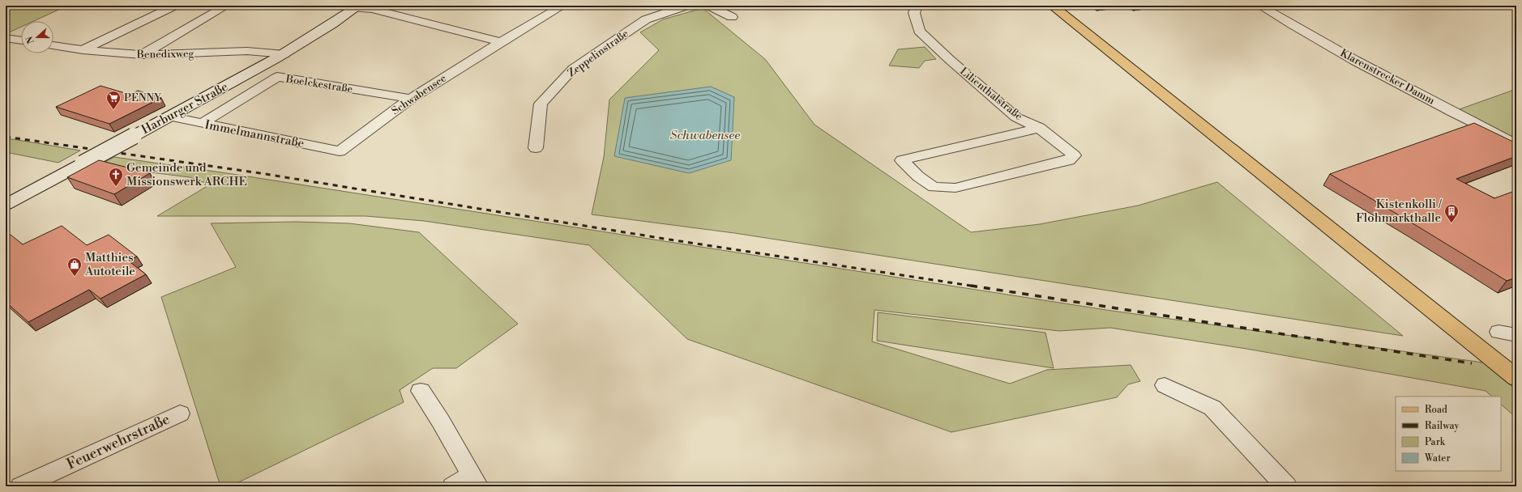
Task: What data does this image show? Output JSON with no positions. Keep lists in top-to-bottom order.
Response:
{
  "streets": {
    "main road": ["Harburger Straße"],
    "street": [
      "Zeppelinstraße",
      "Benedixweg",
      "Klarenstrecker Damm",
      "Boelckestraße",
      "Lilienthalstraße",
      "Schwabensee",
      "Immelmannstraße",
      "Feuerwehrstraße"
    ]
  },
  "crossings": [
    ["Benedixweg", "Harburger Straße"],
    ["Boelckestraße", "Schwabensee"],
    ["Boelckestraße", "Immelmannstraße"],
    ["Schwabensee", "Immelmannstraße"],
    ["Harburger Straße", "Immelmannstraße"]
  ],
  "parks": ["Schwabensee"],
  "places": {
    "supermarket": ["PENNY"],
    "church": ["Gemeinde und Missionswerk ARCHE"],
    "building": ["Kistenkolli / Flohmarkthalle"],
    "shop": ["Matthies Autoteile"]
  },
  "legend": [
    "Road",
    "Railway",
    "Park",
    "Water"
  ],
  "north": "left"
}
